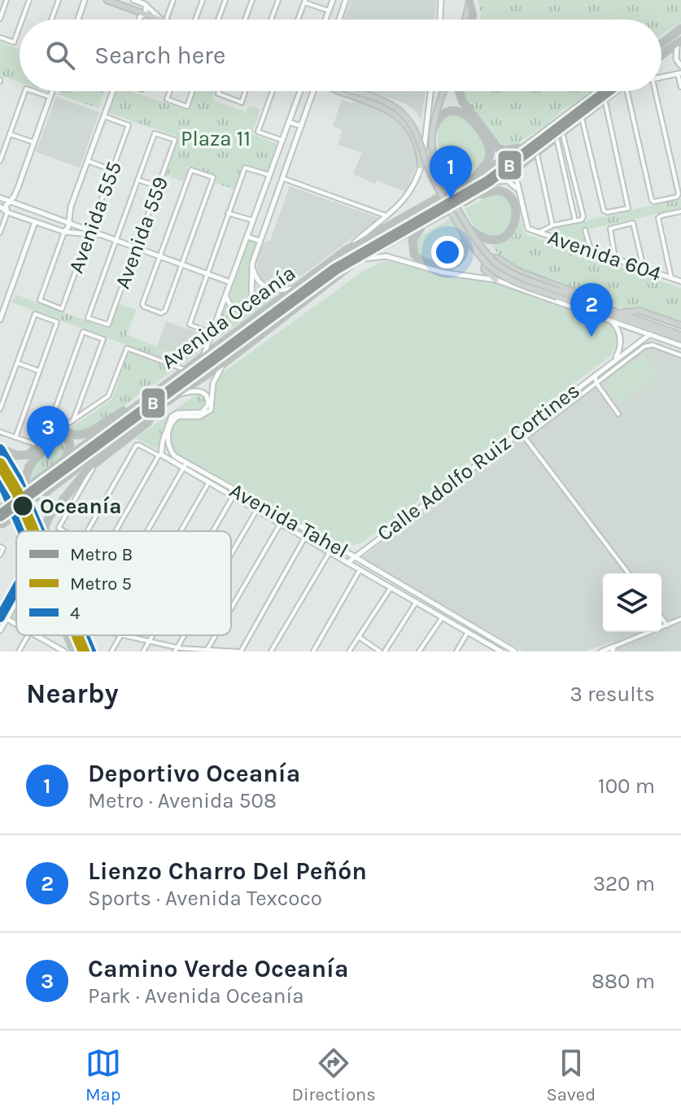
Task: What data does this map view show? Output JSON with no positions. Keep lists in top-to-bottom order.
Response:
{
  "streets": {
    "highway": ["Avenida Oceanía"],
    "street": [
      "Avenida 555",
      "Avenida 559",
      "Avenida 604",
      "Calle Adolfo Ruiz Cortines",
      "Avenida Tahel"
    ]
  },
  "crossings": [
    ["Avenida Oceanía", "Avenida Tahel"],
    ["Calle Adolfo Ruiz Cortines", "Avenida Tahel"]
  ],
  "parks": ["Plaza 11"],
  "places": ["Oceanía"],
  "lines": ["metro line B", "transit line 4", "metro line 5"],
  "legend": ["Metro B", "Metro 5", "4"],
  "page": {
    "search": "Search here",
    "pins": ["1", "2", "3"],
    "heading": ["Nearby", "3 results"],
    "list": [
      {
        "mark": "1",
        "name": "Deportivo Oceanía",
        "note": "Metro · Avenida 508",
        "value": "100 m"
      },
      {
        "mark": "2",
        "name": "Lienzo Charro Del Peñón",
        "note": "Sports · Avenida Texcoco",
        "value": "320 m"
      },
      {
        "mark": "3",
        "name": "Camino Verde Oceanía",
        "note": "Park · Avenida Oceanía",
        "value": "880 m"
      }
    ],
    "nav": ["Map", "Directions", "Saved"]
  }
}
